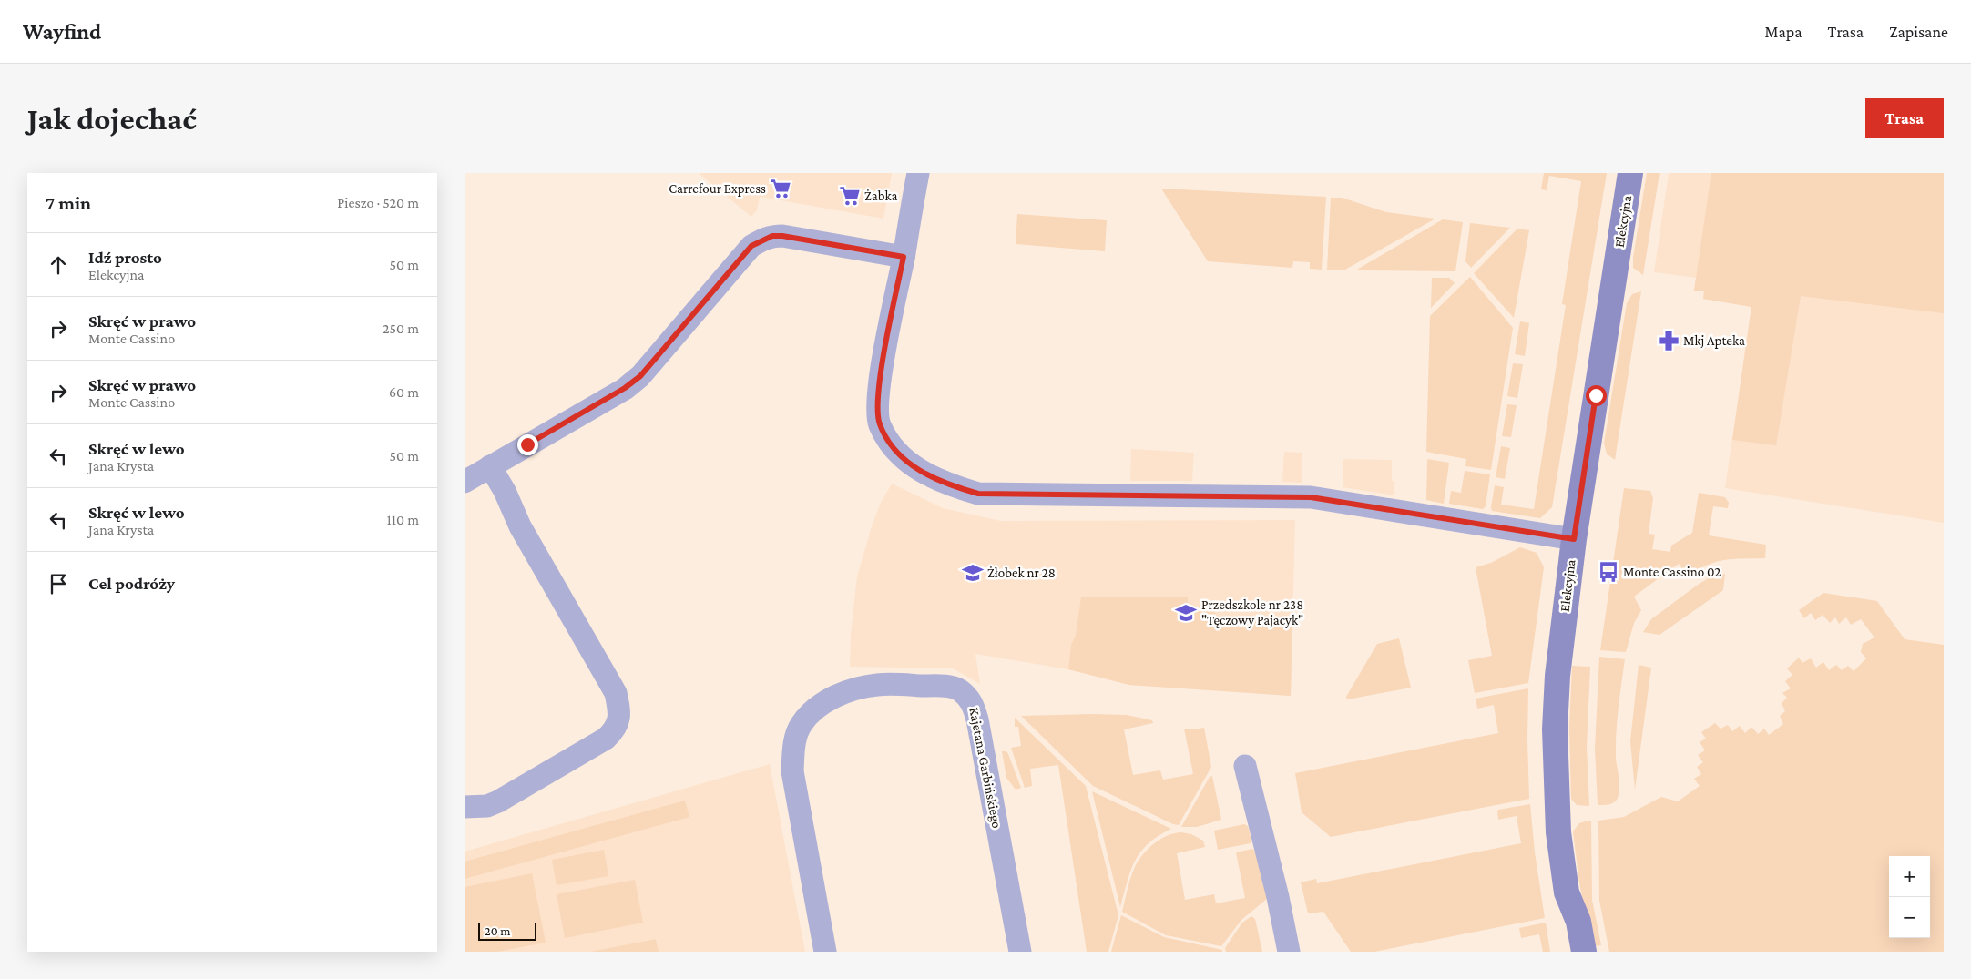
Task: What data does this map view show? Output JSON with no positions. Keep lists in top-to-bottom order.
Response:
{
  "streets": {
    "street": ["Elekcyjna", "Kajetana Garbińskiego"]
  },
  "places": {
    "supermarket": ["Carrefour Express", "Żabka"],
    "pharmacy": ["Mkj Apteka"],
    "bus stop": ["Monte Cassino 02"],
    "school or university": ["Żłobek nr 28", "Przedszkole nr 238 \"Tęczowy Pajacyk\""]
  },
  "scale_bar": "20 m",
  "page": {
    "header": "Wayfind",
    "nav": ["Mapa", "Trasa", "Zapisane"],
    "buttons": "Trasa",
    "title": "Jak dojechać",
    "heading": ["7 min", "Pieszo · 520 m"],
    "list": [
      ["Idź prosto", "Elekcyjna", "50 m"],
      ["Skręć w prawo", "Monte Cassino", "250 m"],
      ["Skręć w prawo", "Monte Cassino", "60 m"],
      ["Skręć w lewo", "Jana Krysta", "50 m"],
      ["Skręć w lewo", "Jana Krysta", "110 m"],
      "Cel podróży"
    ],
    "map_buttons": ["+", "−"],
    "scale": "20 m"
  }
}
